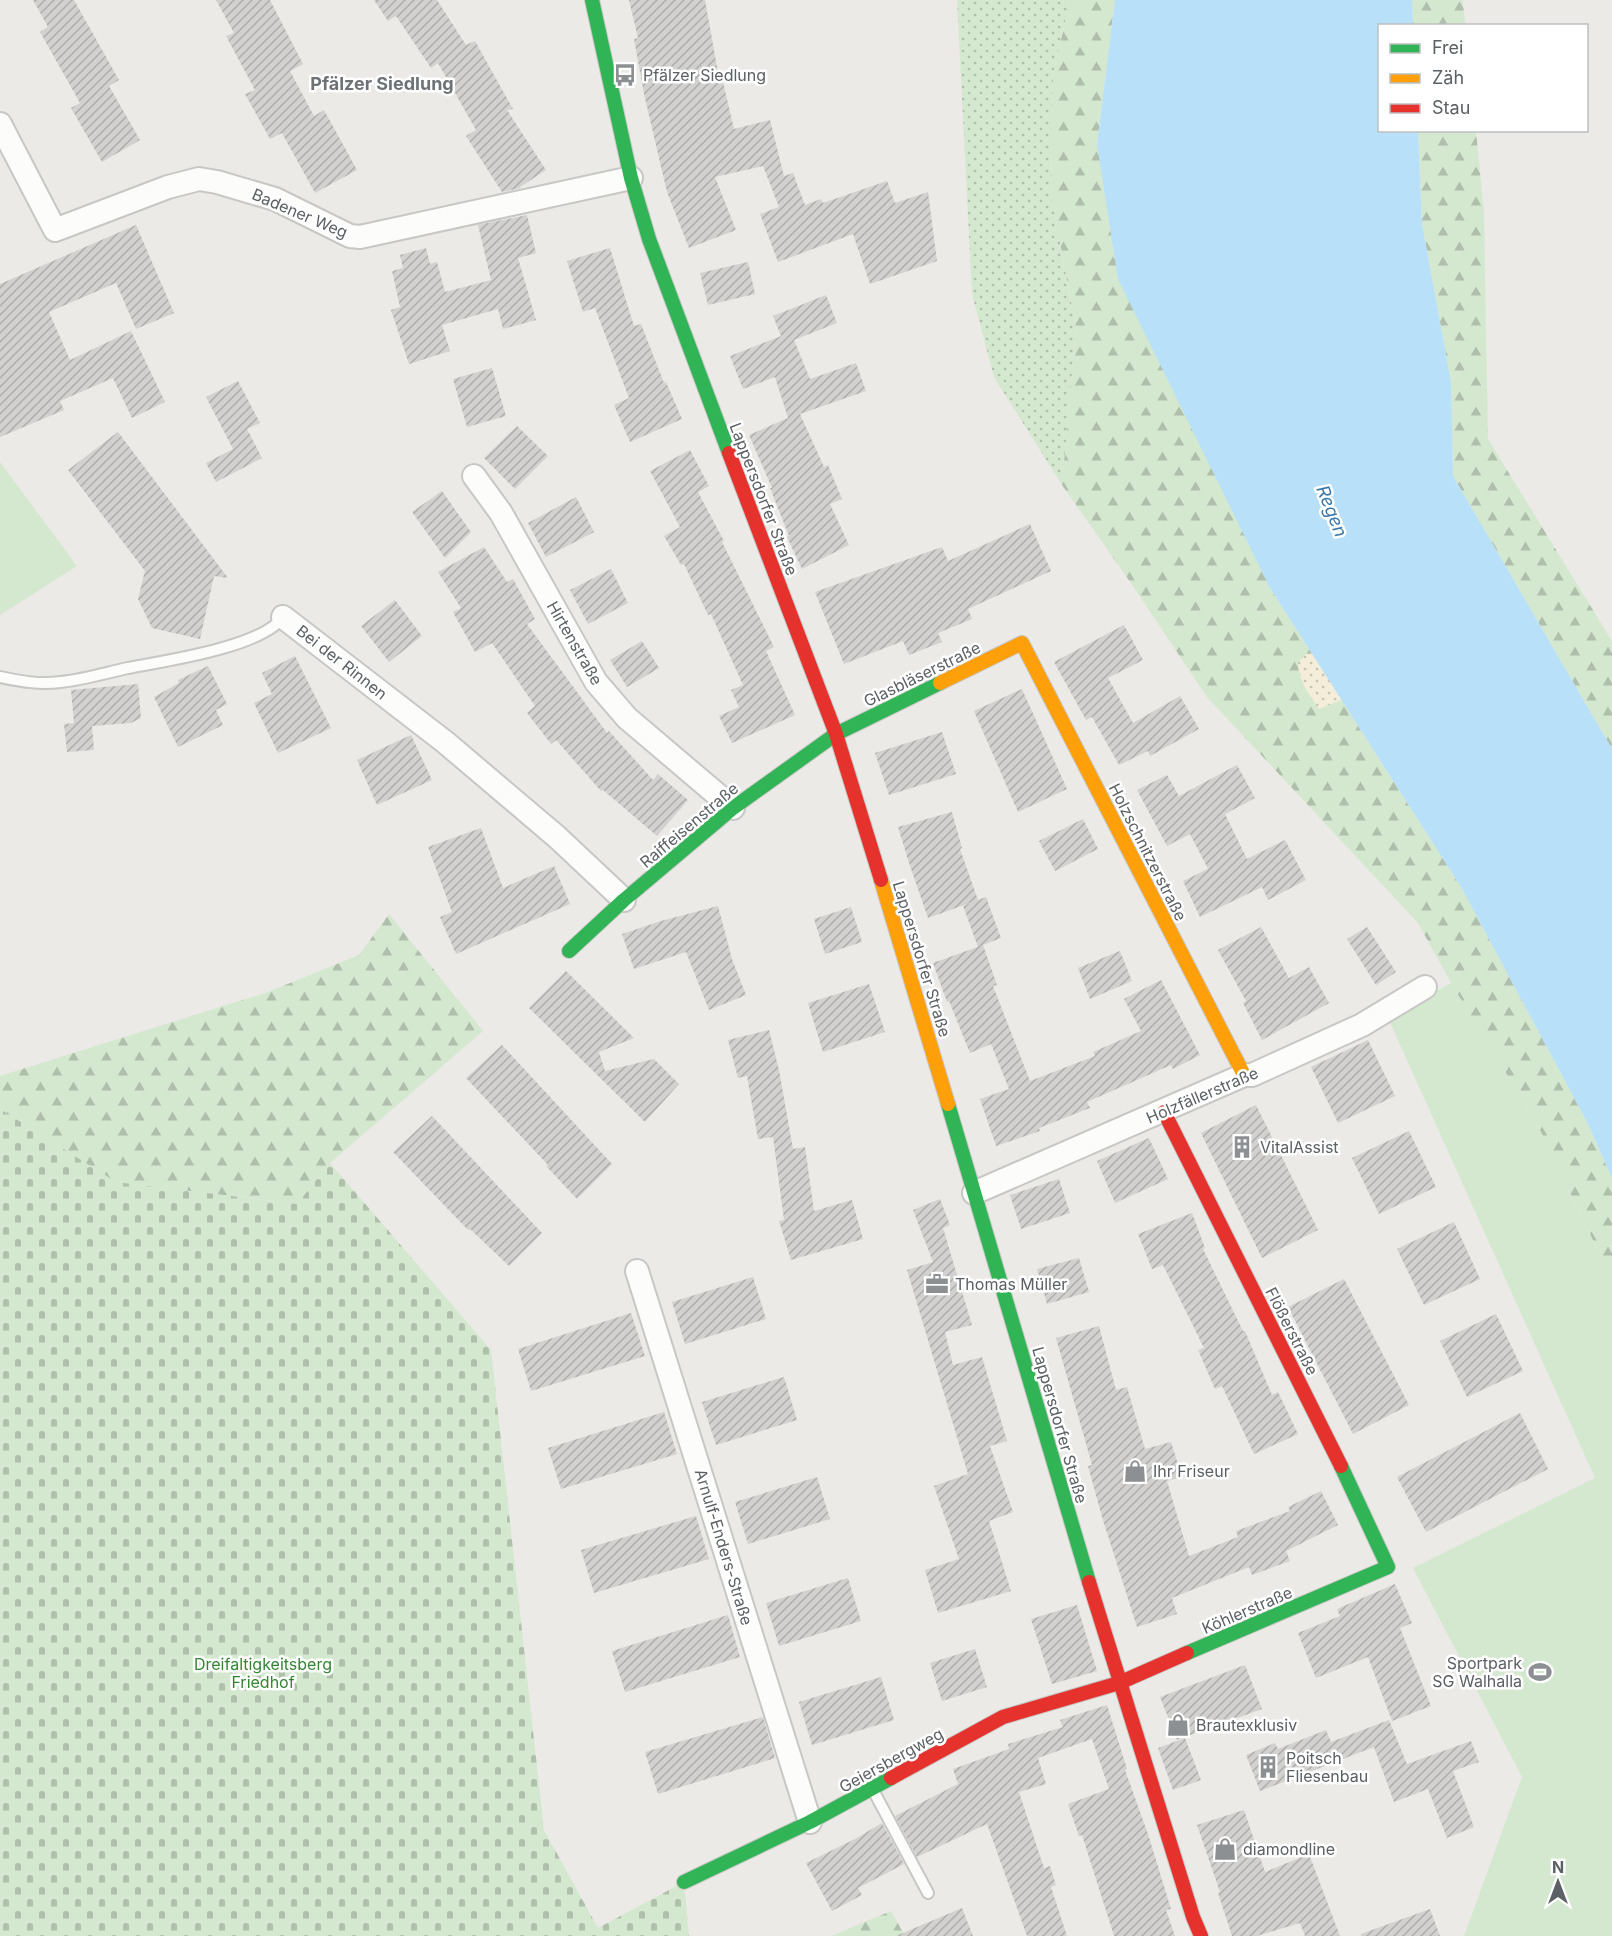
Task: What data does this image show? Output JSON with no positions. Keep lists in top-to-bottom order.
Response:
{
  "streets": {
    "street": [
      "Badener Weg",
      "Lappersdorfer Straße",
      "Hirtenstraße",
      "Bei der Rinnen",
      "Glasbläserstraße",
      "Raiffeisenstraße",
      "Holzschnitzerstraße",
      "Holzfällerstraße",
      "Flößerstraße",
      "Arnulf-Enders-Straße",
      "Köhlerstraße",
      "Geiersbergweg"
    ]
  },
  "crossings": [
    ["Badener Weg", "Lappersdorfer Straße"],
    ["Lappersdorfer Straße", "Glasbläserstraße"],
    ["Lappersdorfer Straße", "Raiffeisenstraße"],
    ["Lappersdorfer Straße", "Holzfällerstraße"],
    ["Lappersdorfer Straße", "Köhlerstraße"],
    ["Lappersdorfer Straße", "Geiersbergweg"],
    ["Hirtenstraße", "Raiffeisenstraße"],
    ["Bei der Rinnen", "Raiffeisenstraße"],
    ["Glasbläserstraße", "Raiffeisenstraße"],
    ["Glasbläserstraße", "Holzschnitzerstraße"],
    ["Holzschnitzerstraße", "Holzfällerstraße"],
    ["Holzfällerstraße", "Flößerstraße"],
    ["Flößerstraße", "Köhlerstraße"],
    ["Arnulf-Enders-Straße", "Geiersbergweg"],
    ["Köhlerstraße", "Geiersbergweg"]
  ],
  "districts": ["Pfälzer Siedlung"],
  "water": ["Regen"],
  "parks": ["Dreifaltigkeitsberg Friedhof"],
  "places": {
    "bus stop": ["Pfälzer Siedlung"],
    "building": ["VitalAssist", "Poitsch Fliesenbau"],
    "office": ["Thomas Müller"],
    "shop": ["Ihr Friseur", "Brautexklusiv", "diamondline"],
    "sports": ["Sportpark SG Walhalla"]
  },
  "legend": ["Frei", "Zäh", "Stau"],
  "north": "top"
}
